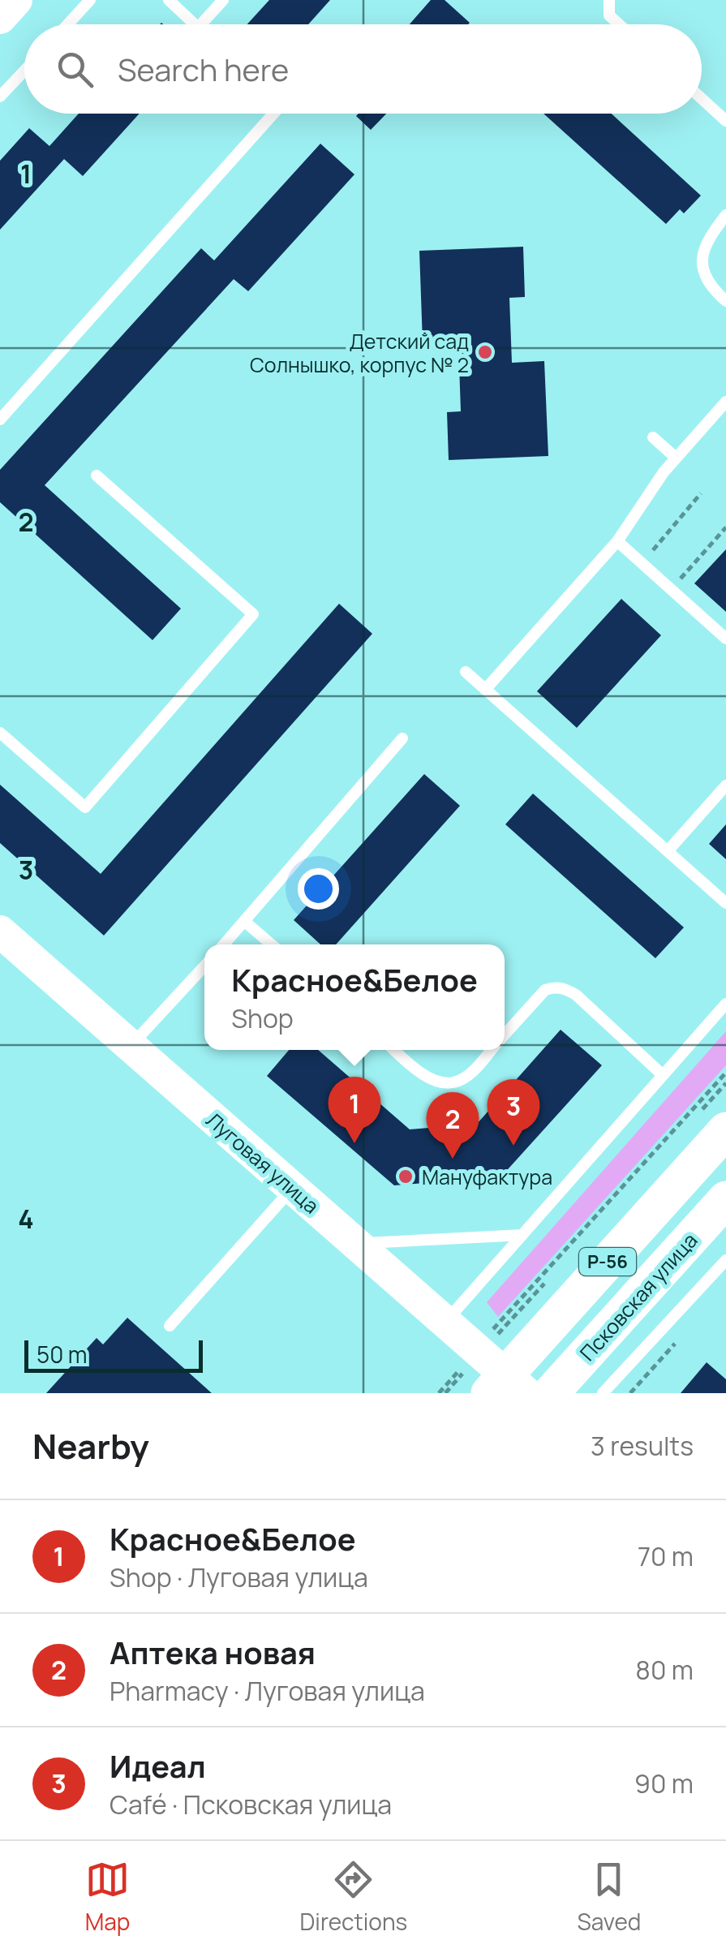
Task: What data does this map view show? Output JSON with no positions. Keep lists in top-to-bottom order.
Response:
{
  "streets": {
    "main road": ["Луговая улица", "Р-56", "Псковская улица"]
  },
  "crossings": [
    ["Луговая улица", "Р-56"]
  ],
  "places": ["Детский сад Солнышко, корпус № 2", "Мануфактура"],
  "scale_bar": "50 m",
  "page": {
    "search": "Search here",
    "popup": ["Красное&Белое", "Shop"],
    "pins": ["1", "3", "2"],
    "scale": "50 m",
    "heading": ["Nearby", "3 results"],
    "list": [
      {
        "mark": "1",
        "name": "Красное&Белое",
        "note": "Shop · Луговая улица",
        "value": "70 m"
      },
      {
        "mark": "2",
        "name": "Аптека новая",
        "note": "Pharmacy · Луговая улица",
        "value": "80 m"
      },
      {
        "mark": "3",
        "name": "Идеал",
        "note": "Café · Псковская улица",
        "value": "90 m"
      }
    ],
    "nav": ["Map", "Directions", "Saved"]
  },
  "grid": {
    "rows": [
      "1",
      "2",
      "3",
      "4"
    ]
  }
}
